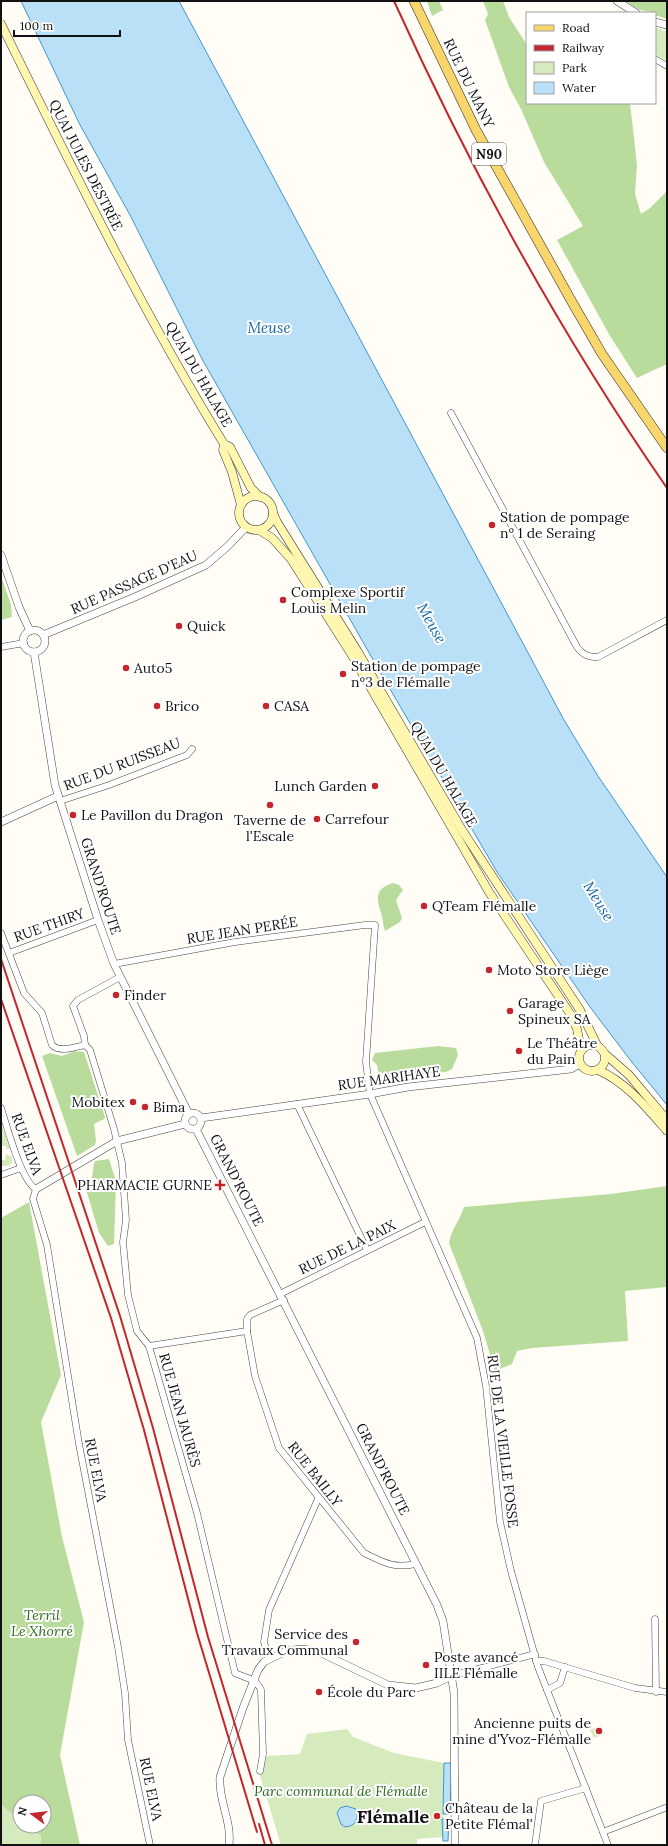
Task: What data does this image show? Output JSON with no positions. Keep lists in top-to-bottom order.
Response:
{
  "streets": {
    "main road": [
      "RUE DU MANY",
      "N90",
      "QUAI JULES DESTRÉE",
      "QUAI DU HALAGE"
    ],
    "street": [
      "RUE PASSAGE D'EAU",
      "RUE DU RUISSEAU",
      "GRAND'ROUTE",
      "RUE THIRY",
      "RUE JEAN PERÉE",
      "RUE MARIHAYE",
      "RUE ELVA",
      "RUE DE LA PAIX",
      "RUE JEAN JAURÈS",
      "RUE DE LA VIEILLE FOSSE",
      "RUE BAILLY"
    ]
  },
  "crossings": [
    ["QUAI JULES DESTRÉE", "QUAI DU HALAGE"],
    ["QUAI DU HALAGE", "RUE PASSAGE D'EAU"],
    ["QUAI DU HALAGE", "RUE MARIHAYE"],
    ["RUE PASSAGE D'EAU", "GRAND'ROUTE"],
    ["RUE DU RUISSEAU", "GRAND'ROUTE"],
    ["GRAND'ROUTE", "RUE THIRY"],
    ["GRAND'ROUTE", "RUE JEAN PERÉE"],
    ["GRAND'ROUTE", "RUE MARIHAYE"],
    ["GRAND'ROUTE", "RUE DE LA PAIX"],
    ["GRAND'ROUTE", "RUE JEAN JAURÈS"],
    ["GRAND'ROUTE", "RUE BAILLY"],
    ["RUE JEAN PERÉE", "RUE DE LA VIEILLE FOSSE"],
    ["RUE MARIHAYE", "RUE DE LA VIEILLE FOSSE"],
    ["RUE DE LA PAIX", "RUE DE LA VIEILLE FOSSE"],
    ["RUE DE LA PAIX", "RUE BAILLY"]
  ],
  "districts": ["Flémalle"],
  "water": ["Meuse"],
  "parks": ["Terril Le Xhorré", "Parc communal de Flémalle"],
  "places": {
    "other": [
      "Station de pompage n° 1 de Seraing",
      "Complexe Sportif Louis Melin",
      "Quick",
      "Auto5",
      "Station de pompage n°3 de Flémalle",
      "Brico",
      "CASA",
      "Lunch Garden",
      "Taverne de l'Escale",
      "Le Pavillon du Dragon",
      "Carrefour",
      "QTeam Flémalle",
      "Moto Store Liège",
      "Finder",
      "Garage Spineux SA",
      "Le Théâtre du Pain",
      "Mobitex",
      "Bima",
      "Service des Travaux Communal",
      "Poste avancé IILE Flémalle",
      "École du Parc",
      "Ancienne puits de mine d'Yvoz-Flémalle",
      "Château de la Petite Flémal'"
    ],
    "health": ["PHARMACIE GURNE"]
  },
  "legend": [
    "Road",
    "Railway",
    "Park",
    "Water"
  ],
  "scale_bar": "100 m",
  "north": "left"
}
